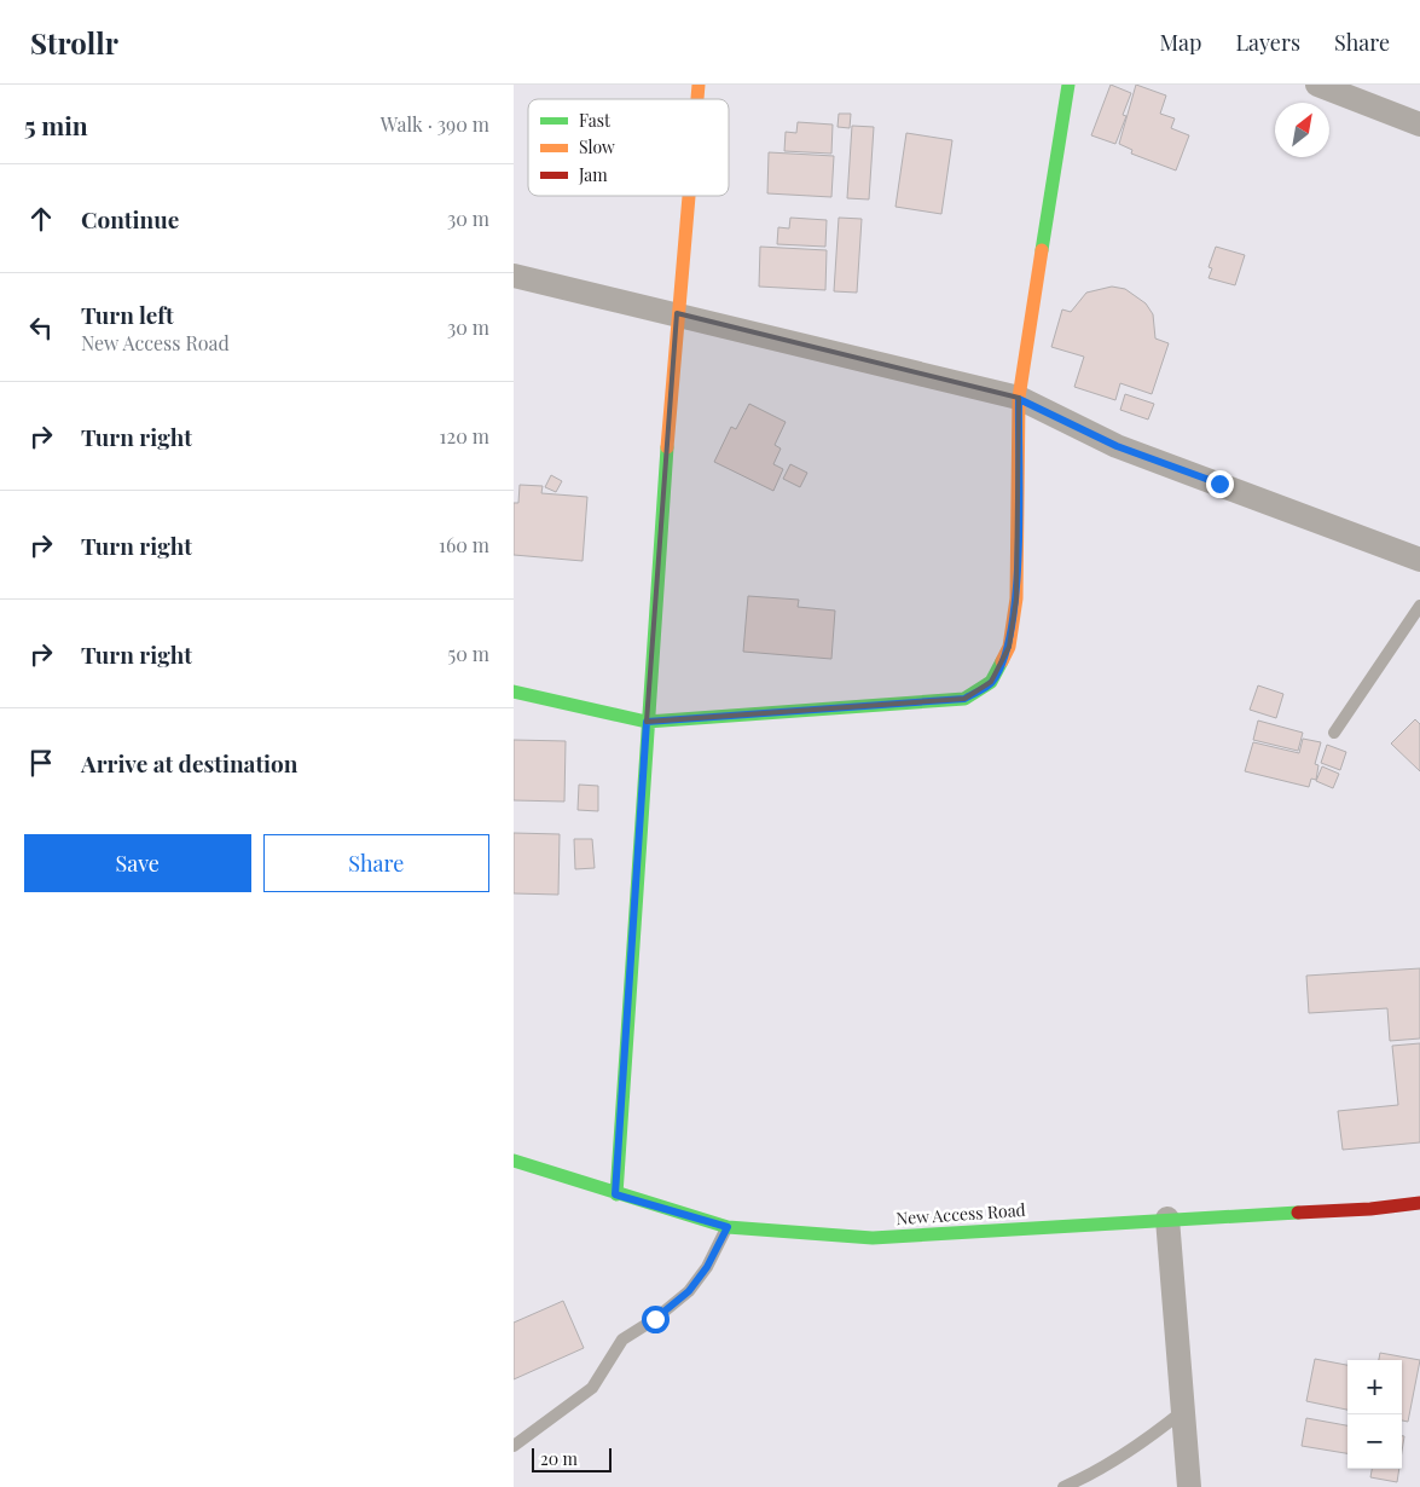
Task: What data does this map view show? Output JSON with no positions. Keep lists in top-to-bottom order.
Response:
{
  "streets": {
    "street": ["New Access Road"]
  },
  "legend": ["Fast", "Slow", "Jam"],
  "scale_bar": "20 m",
  "north": "top right",
  "page": {
    "header": "Strollr",
    "nav": ["Map", "Layers", "Share"],
    "heading": ["5 min", "Walk · 390 m"],
    "list": [
      ["Continue", "30 m"],
      ["Turn left", "New Access Road", "30 m"],
      ["Turn right", "120 m"],
      ["Turn right", "160 m"],
      ["Turn right", "50 m"],
      "Arrive at destination"
    ],
    "buttons": ["Save", "Share"],
    "map_buttons": ["+", "−"],
    "scale": "20 m"
  }
}
